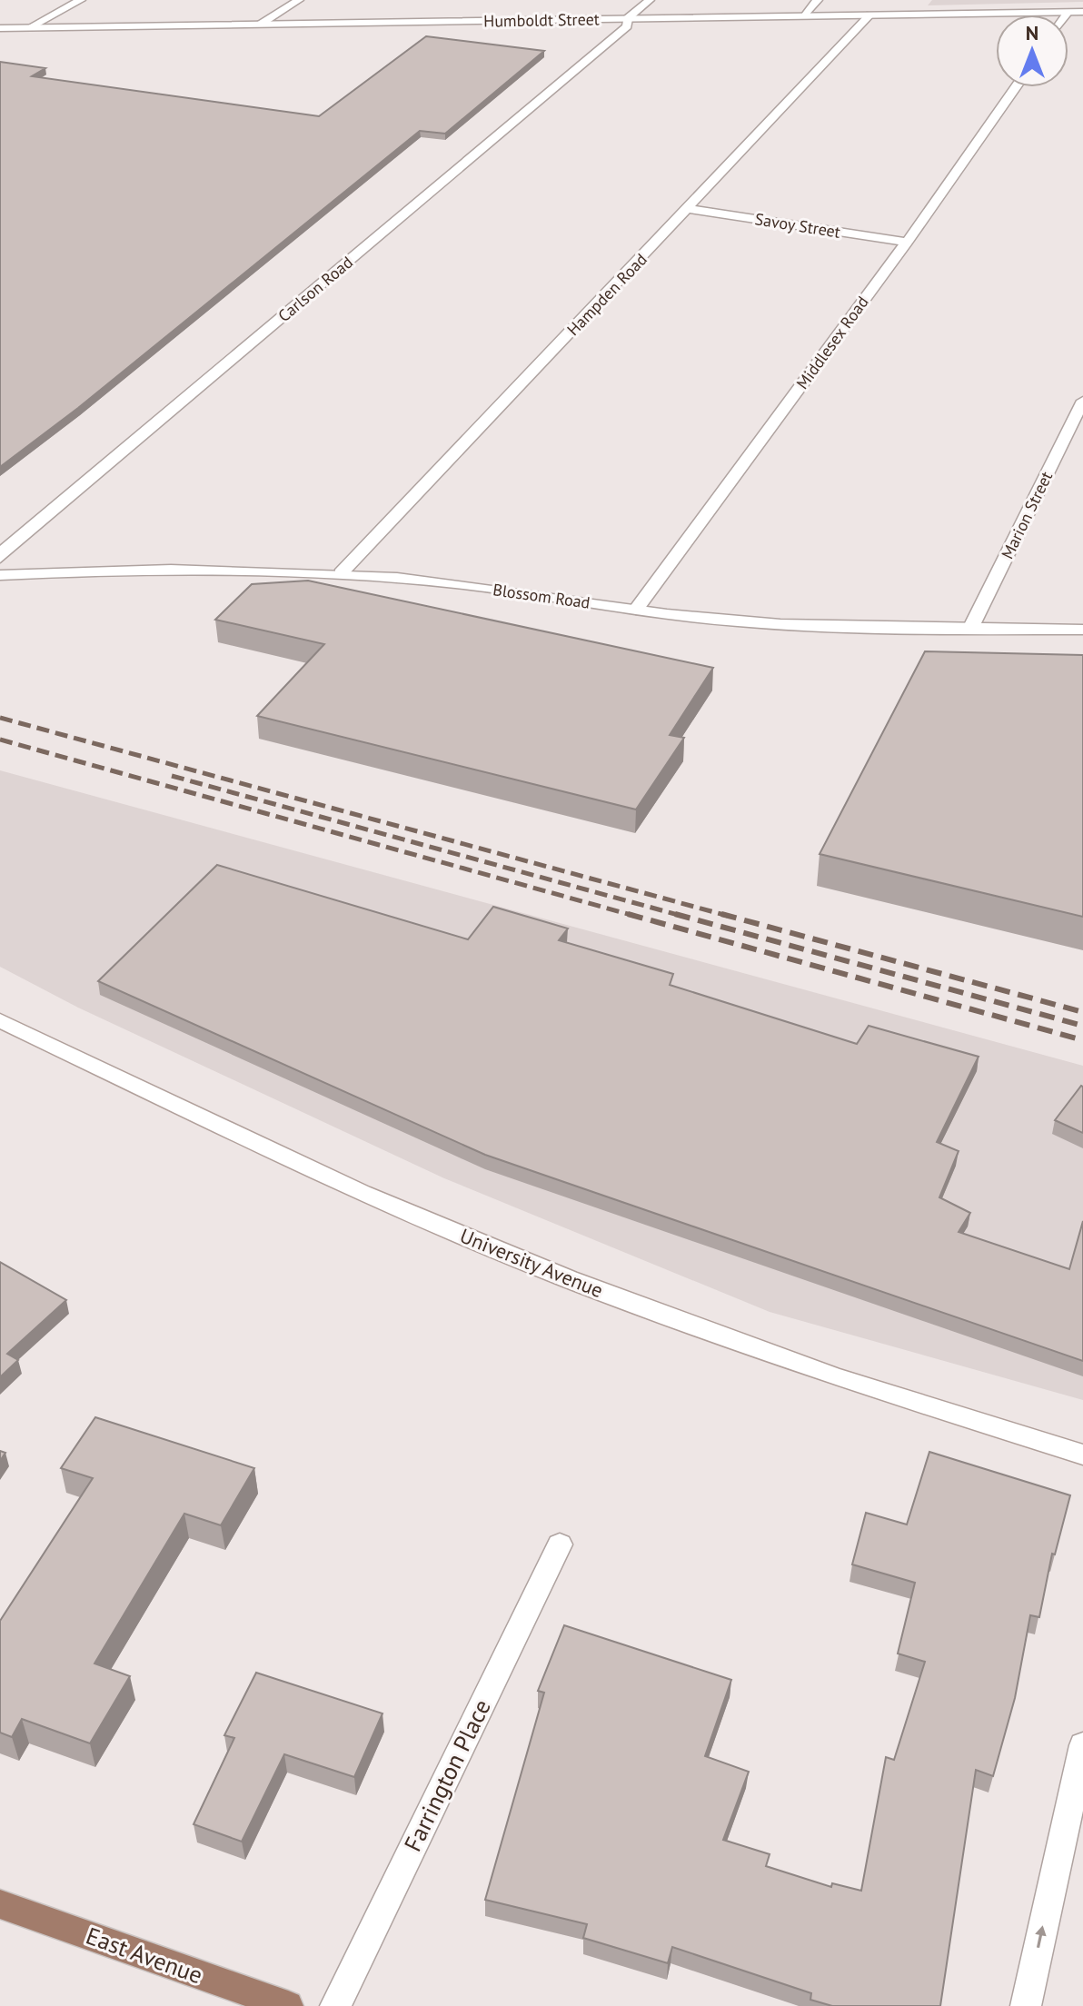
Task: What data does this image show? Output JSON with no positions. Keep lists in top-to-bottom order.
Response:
{
  "streets": {
    "main road": ["East Avenue"],
    "street": [
      "Humboldt Street",
      "Savoy Street",
      "Carlson Road",
      "Hampden Road",
      "Middlesex Road",
      "Marion Street",
      "Blossom Road",
      "University Avenue",
      "Farrington Place"
    ]
  },
  "crossings": [
    ["Humboldt Street", "Carlson Road"],
    ["Humboldt Street", "Hampden Road"],
    ["Savoy Street", "Hampden Road"],
    ["Savoy Street", "Middlesex Road"],
    ["Hampden Road", "Blossom Road"],
    ["Middlesex Road", "Blossom Road"],
    ["Marion Street", "Blossom Road"]
  ],
  "north": "top"
}
